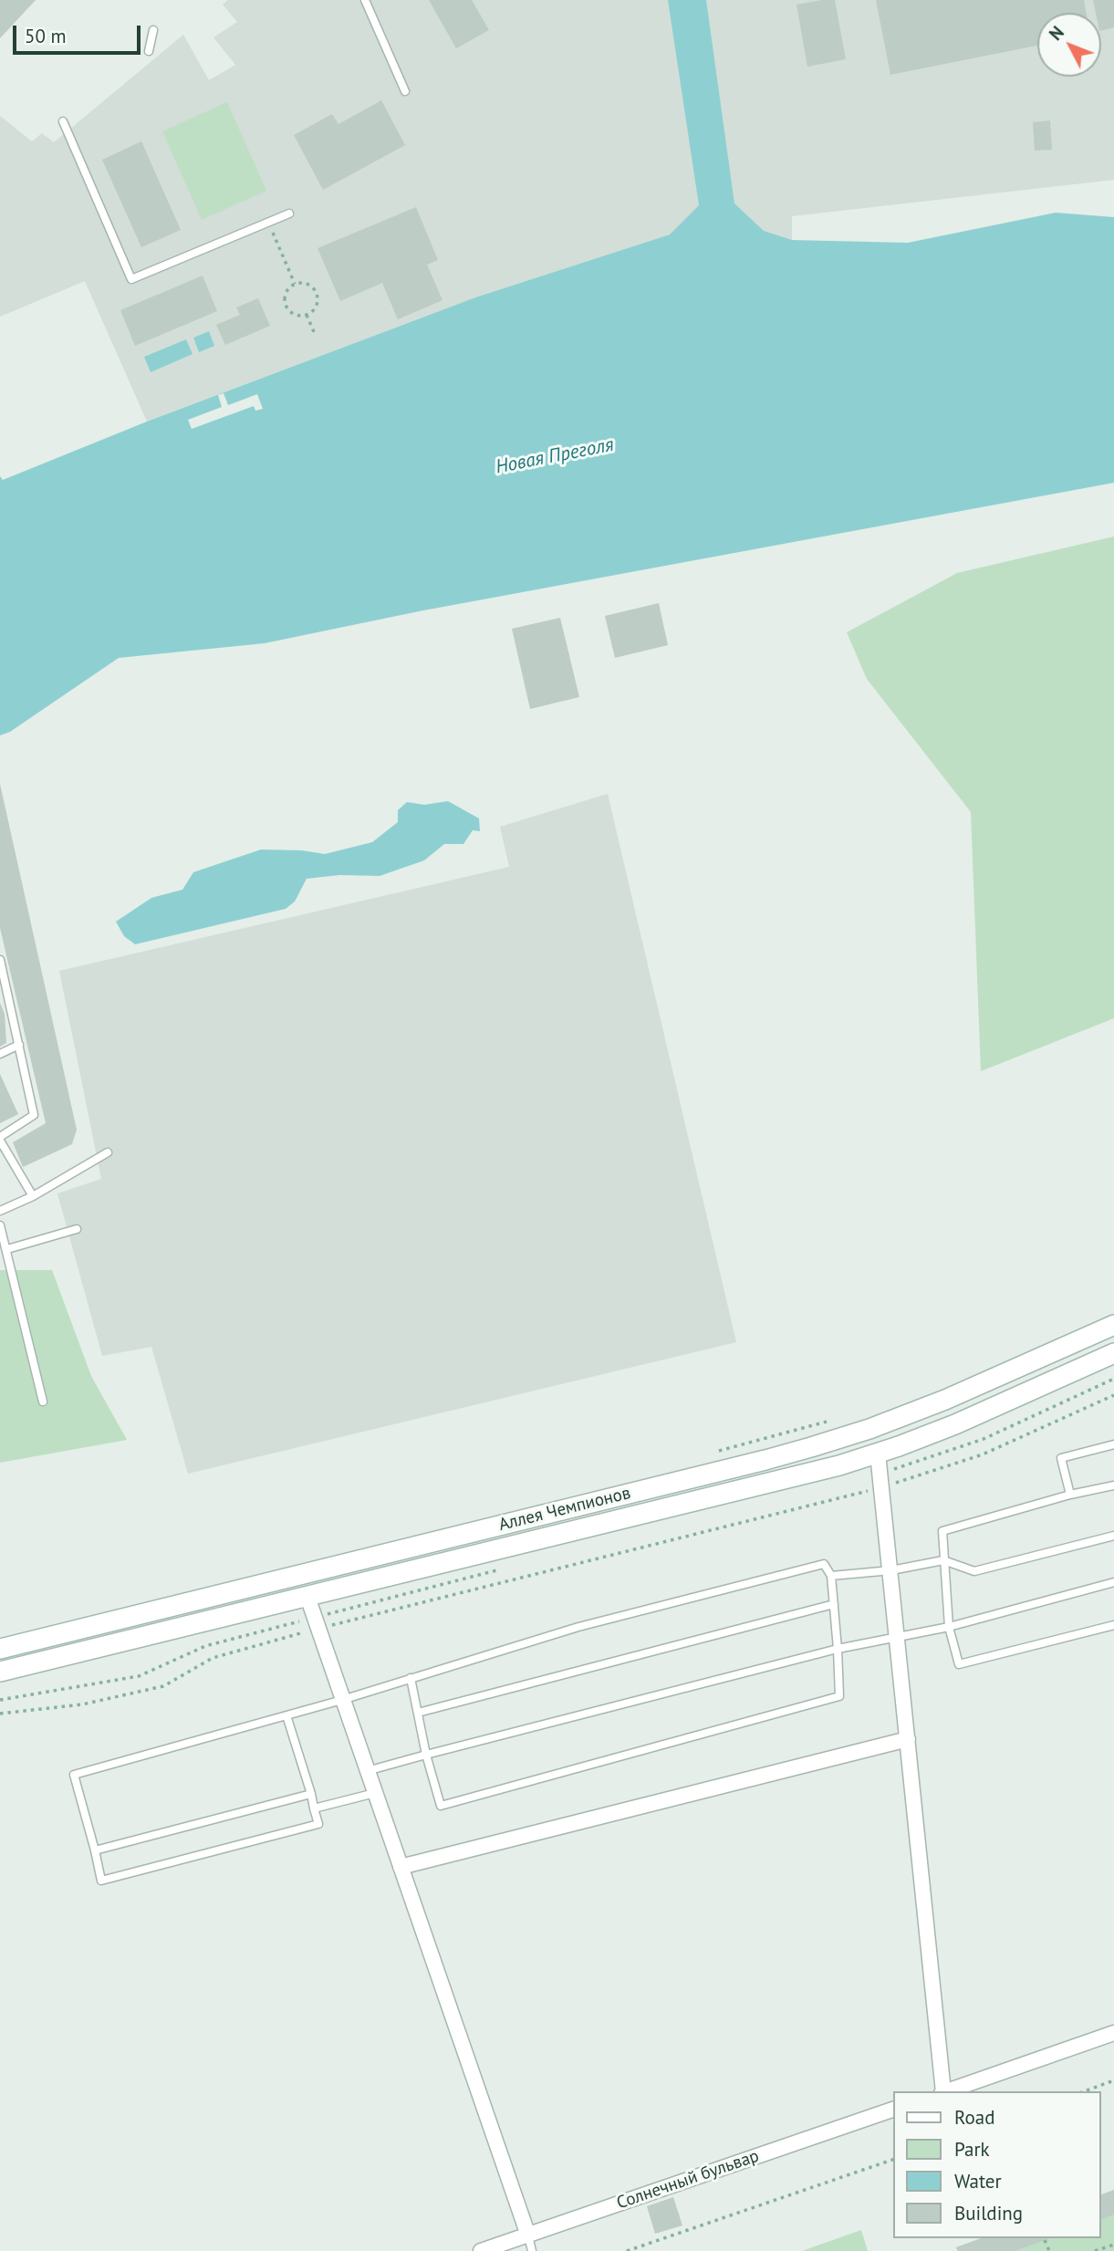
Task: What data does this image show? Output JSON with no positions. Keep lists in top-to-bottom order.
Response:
{
  "streets": {
    "main road": ["Аллея Чемпионов"],
    "street": ["Солнечный бульвар"]
  },
  "water": ["Новая Преголя"],
  "legend": [
    "Road",
    "Park",
    "Water",
    "Building"
  ],
  "scale_bar": "50 m",
  "north": "top left"
}
